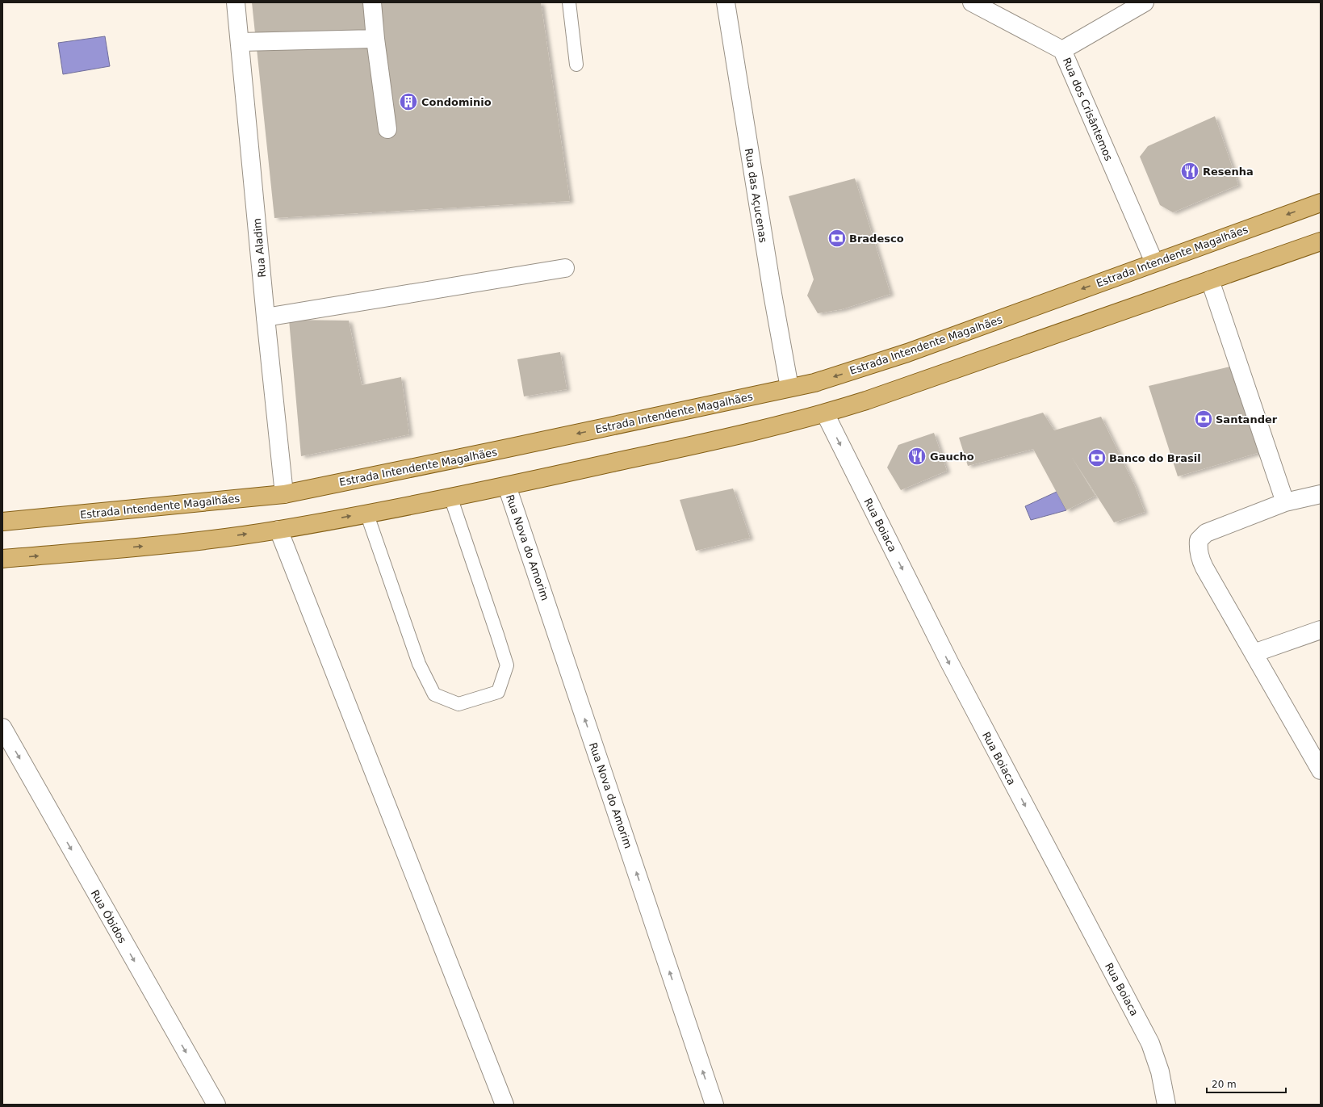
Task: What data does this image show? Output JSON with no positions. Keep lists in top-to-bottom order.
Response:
{
  "streets": {
    "main road": ["Estrada Intendente Magalhães"],
    "street": [
      "Rua dos Crisântemos",
      "Rua das Açucenas",
      "Rua Aladim",
      "Rua Boiaca",
      "Rua Nova do Amorim",
      "Rua Óbidos"
    ]
  },
  "crossings": [
    ["Rua dos Crisântemos", "Estrada Intendente Magalhães"],
    ["Rua das Açucenas", "Estrada Intendente Magalhães"],
    ["Rua Aladim", "Estrada Intendente Magalhães"]
  ],
  "one_way": ["Rua Boiaca", "Rua Nova do Amorim", "Rua Óbidos"],
  "places": {
    "building": ["Condominio"],
    "restaurant": ["Resenha", "Gaucho"],
    "bank": ["Bradesco", "Santander", "Banco do Brasil"]
  },
  "scale_bar": "20 m"
}
